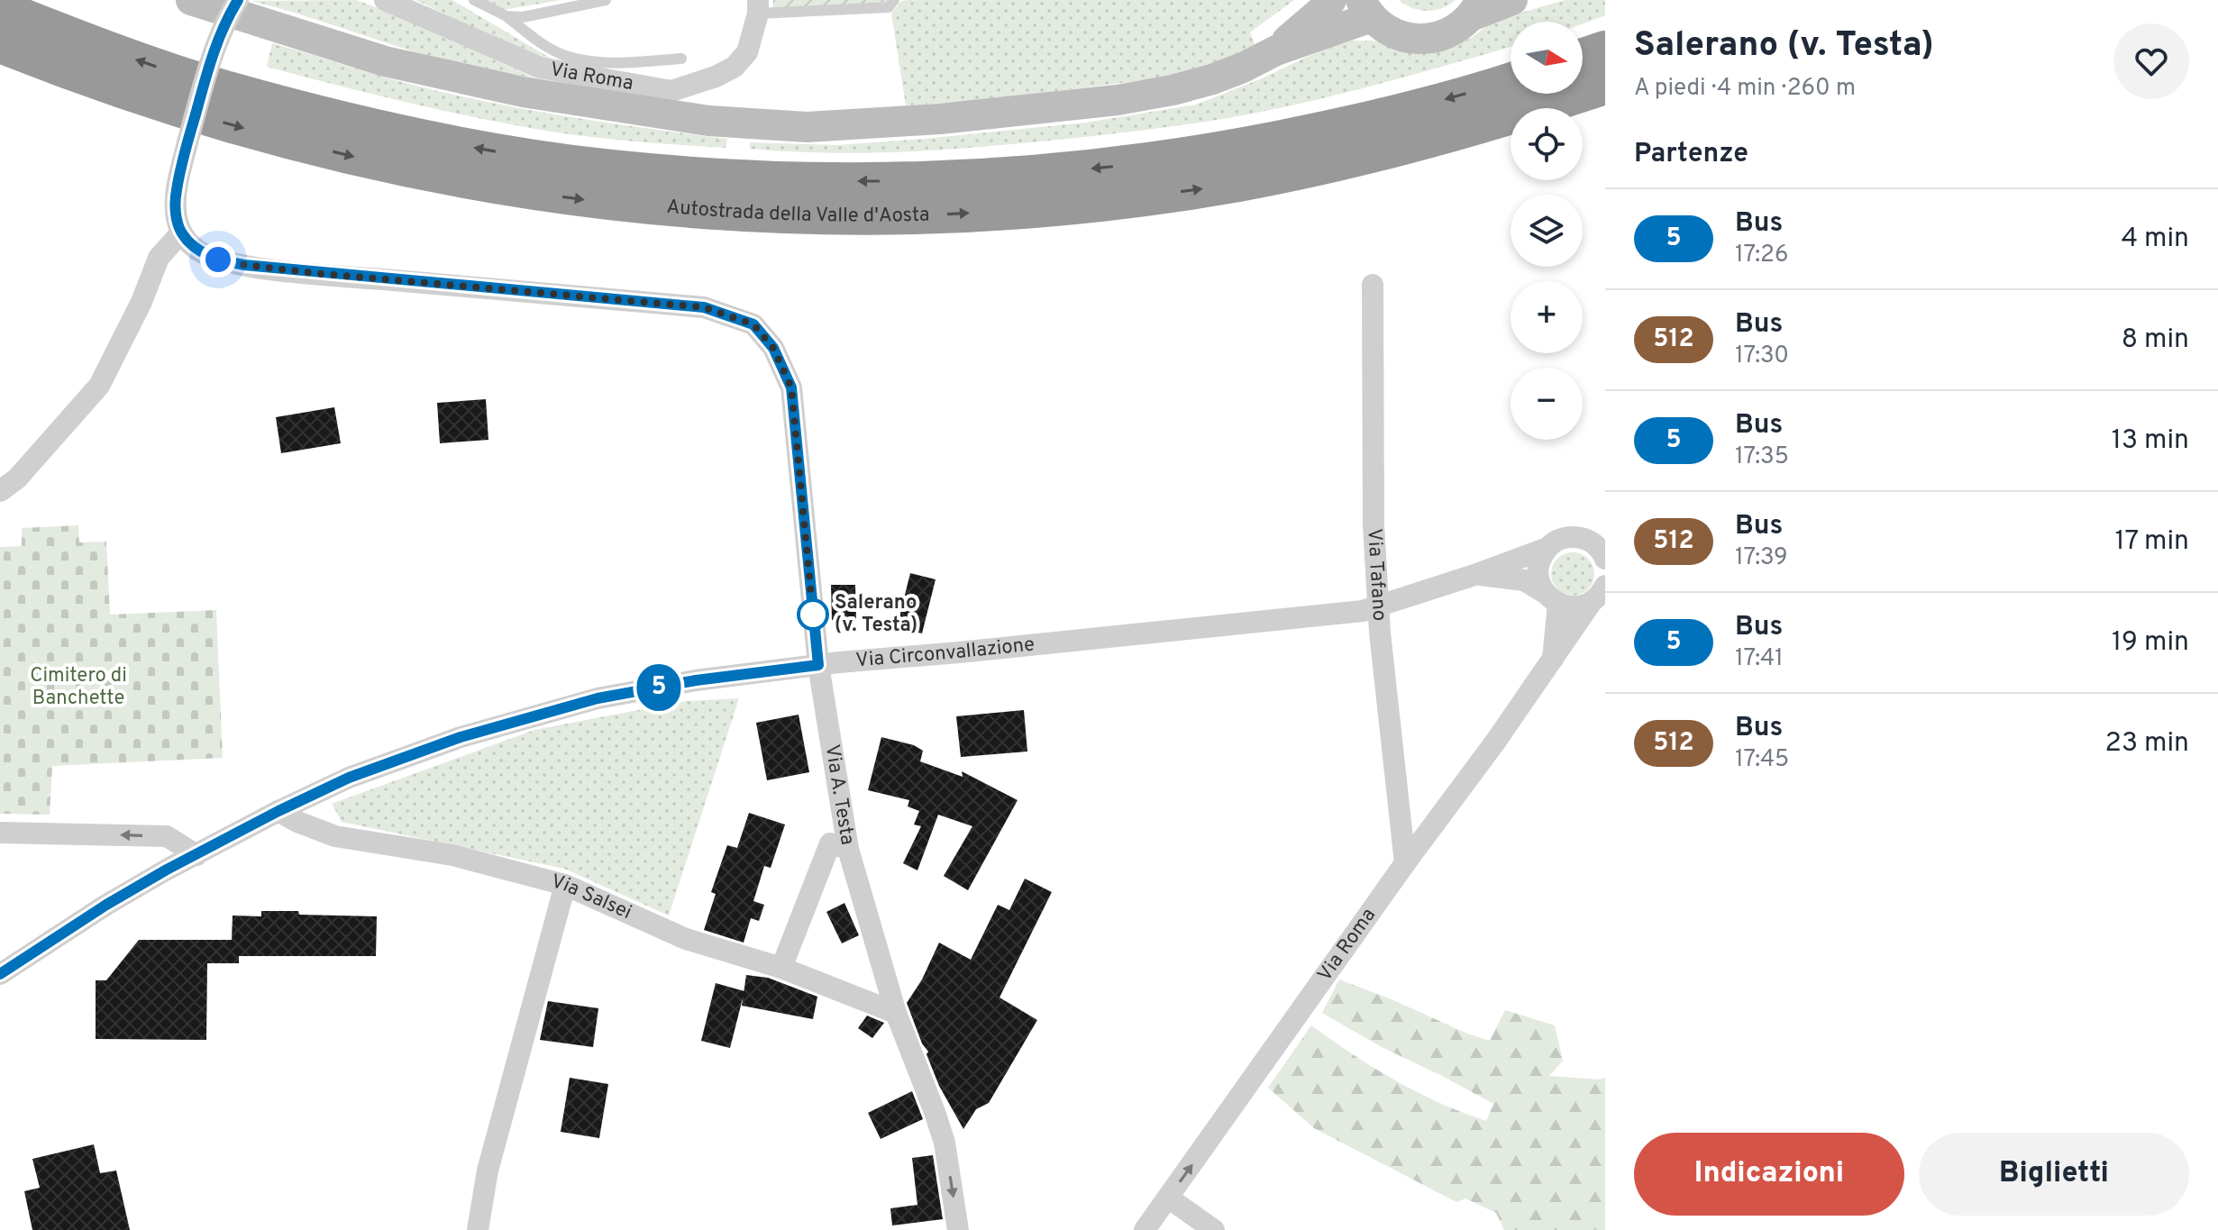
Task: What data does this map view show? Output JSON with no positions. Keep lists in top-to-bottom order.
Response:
{
  "streets": {
    "highway": ["Autostrada della Valle d'Aosta"],
    "street": [
      "Via Roma",
      "Via Tafano",
      "Via Circonvallazione",
      "Via A. Testa",
      "Via Salsei"
    ]
  },
  "crossings": [
    ["Via Roma", "Via Tafano"],
    ["Via Roma", "Via Circonvallazione"],
    ["Via Tafano", "Via Circonvallazione"],
    ["Via Circonvallazione", "Via A. Testa"],
    ["Via Circonvallazione", "Via Salsei"],
    ["Via A. Testa", "Via Salsei"]
  ],
  "parks": ["Cimitero di Banchette"],
  "places": ["Salerano (v. Testa)"],
  "lines": ["bus line 5"],
  "north": "right",
  "page": {
    "on_map": "5",
    "heading": [
      ["Salerano (v. Testa)", "A piedi · 4 min · 260 m"],
      "Partenze"
    ],
    "map_buttons": ["+", "−"],
    "list": [
      {
        "mark": "5",
        "name": "Bus",
        "note": "17:26",
        "value": "4 min"
      },
      {
        "mark": "512",
        "name": "Bus",
        "note": "17:30",
        "value": "8 min"
      },
      {
        "mark": "5",
        "name": "Bus",
        "note": "17:35",
        "value": "13 min"
      },
      {
        "mark": "512",
        "name": "Bus",
        "note": "17:39",
        "value": "17 min"
      },
      {
        "mark": "5",
        "name": "Bus",
        "note": "17:41",
        "value": "19 min"
      },
      {
        "mark": "512",
        "name": "Bus",
        "note": "17:45",
        "value": "23 min"
      }
    ],
    "buttons": ["Indicazioni", "Biglietti"]
  }
}
